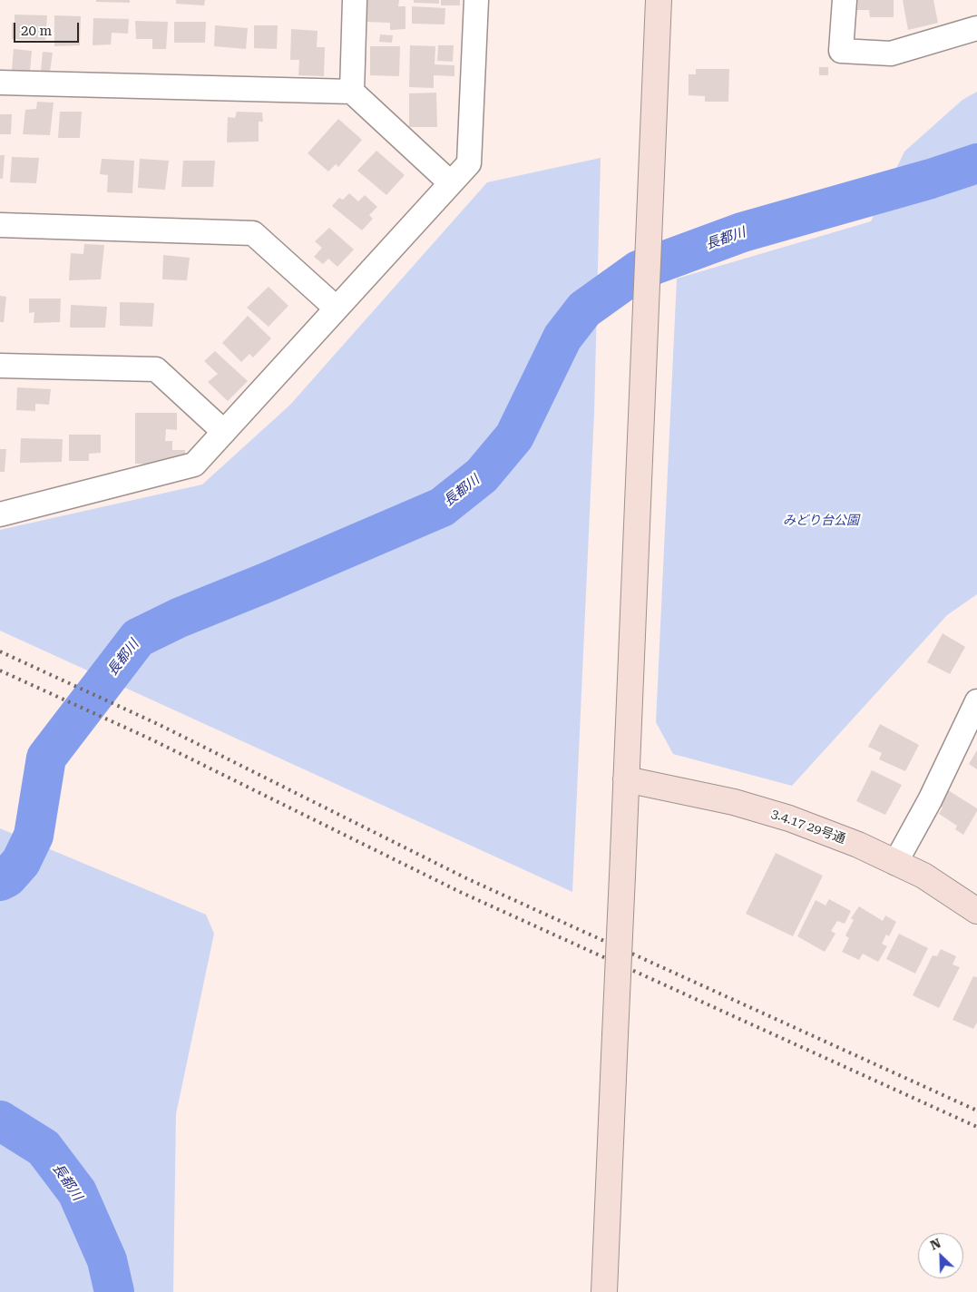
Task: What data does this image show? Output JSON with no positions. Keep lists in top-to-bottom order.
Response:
{
  "streets": {
    "street": ["3.4.17 29号通"]
  },
  "water": ["長都川"],
  "parks": ["みどり台公園"],
  "scale_bar": "20 m",
  "north": "top left"
}
